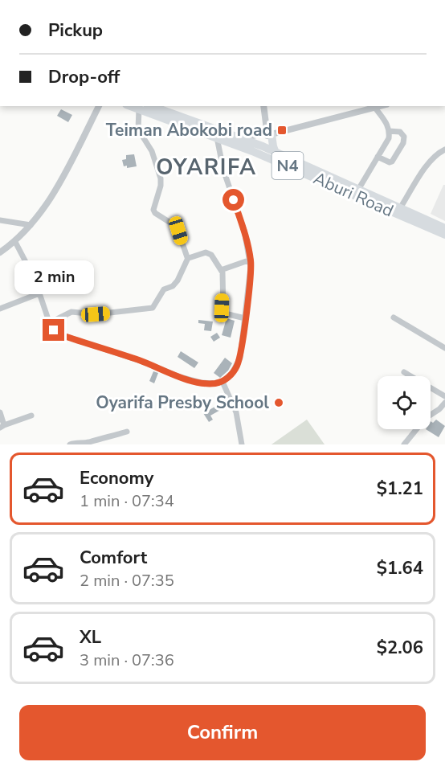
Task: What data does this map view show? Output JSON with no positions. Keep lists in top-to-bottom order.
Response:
{
  "streets": {
    "highway": ["N4", "Aburi Road"]
  },
  "districts": ["OYARIFA"],
  "places": {
    "transit": ["Teiman Abokobi road"],
    "other": ["Oyarifa Presby School"]
  },
  "page": {
    "banner": ["Pickup", "Drop-off"],
    "bubble": "2 min",
    "list": [
      {
        "name": "Economy",
        "note": "1 min · 07:34",
        "value": "$1.21"
      },
      {
        "name": "Comfort",
        "note": "2 min · 07:35",
        "value": "$1.64"
      },
      {
        "name": "XL",
        "note": "3 min · 07:36",
        "value": "$2.06"
      }
    ],
    "buttons": "Confirm"
  }
}
